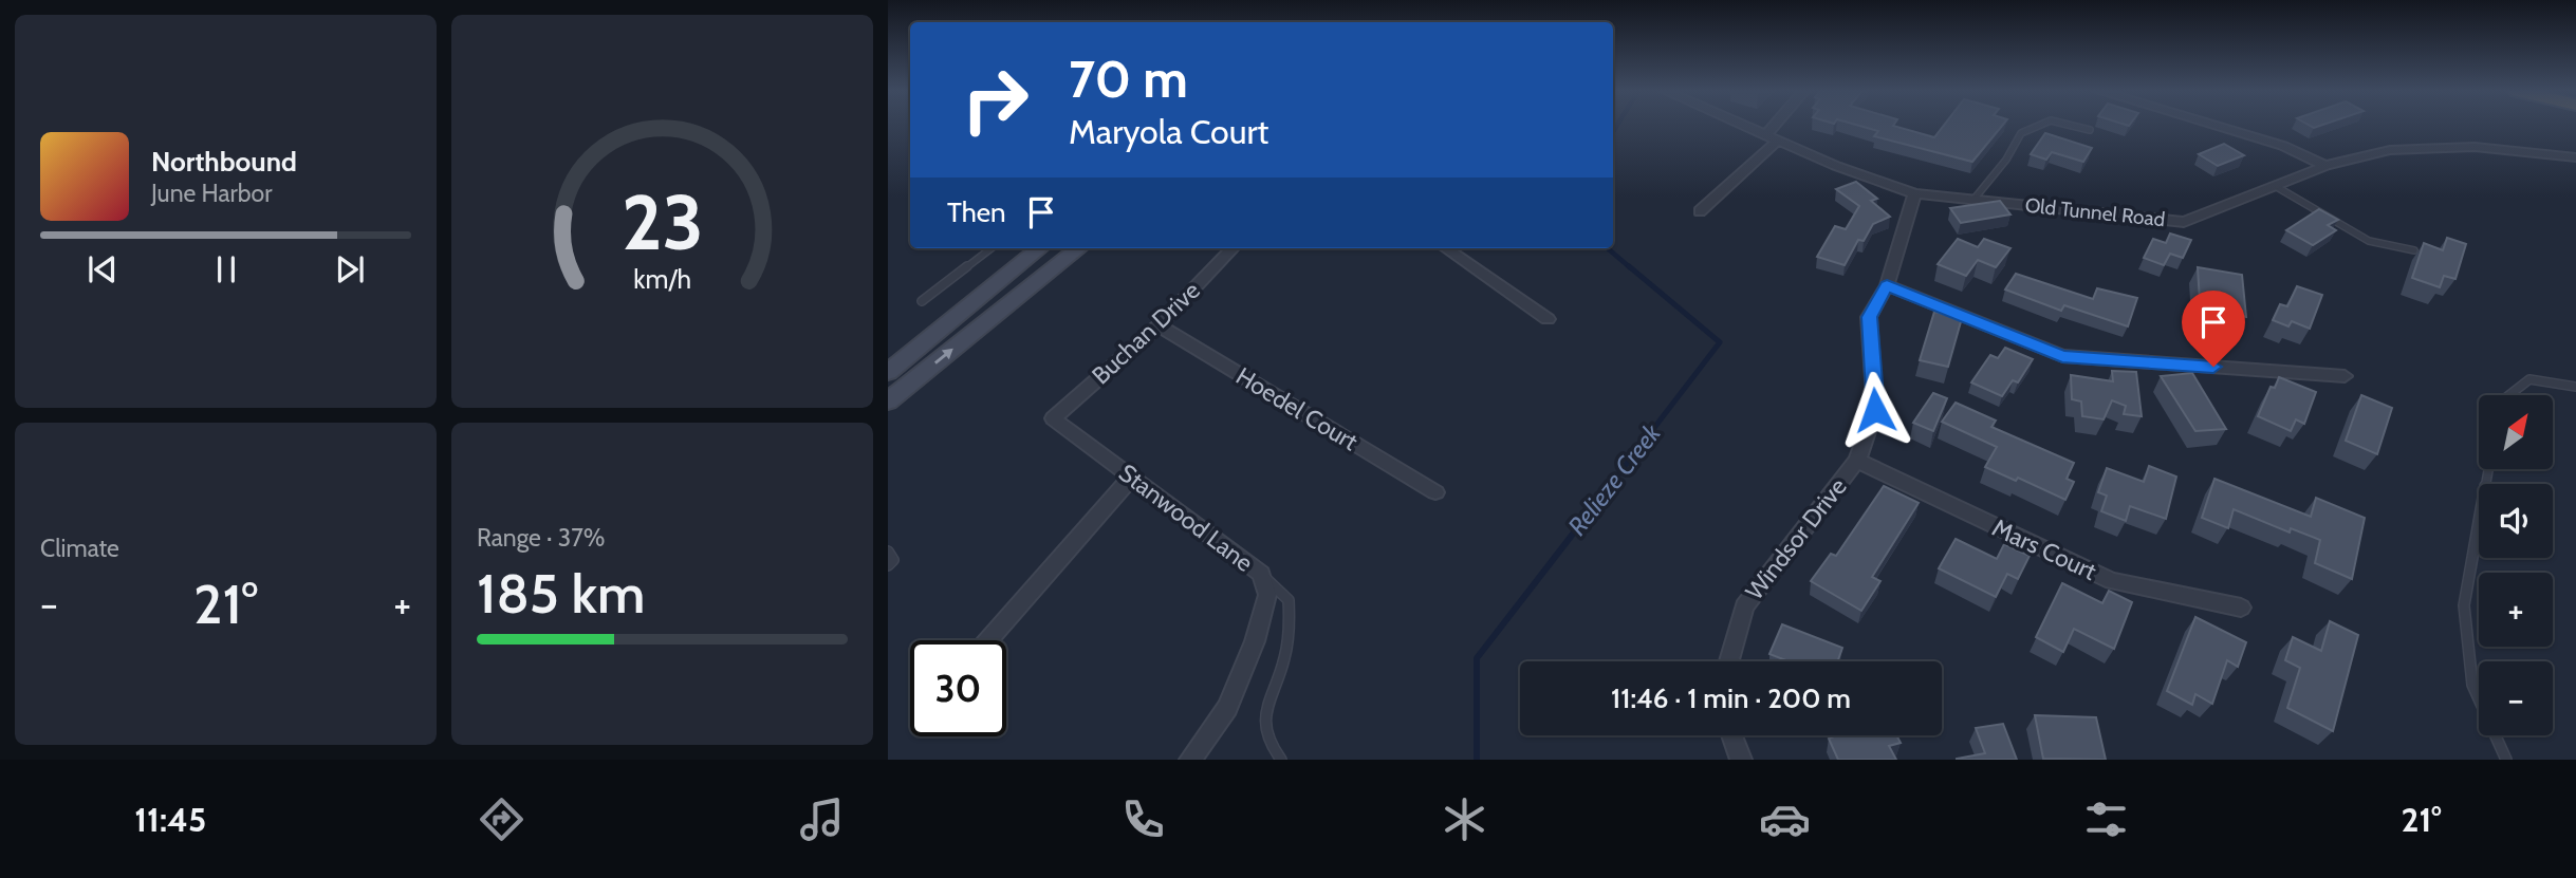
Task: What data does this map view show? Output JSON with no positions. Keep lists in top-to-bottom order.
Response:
{
  "streets": {
    "street": [
      "Old Tunnel Road",
      "Buchan Drive",
      "Hoedel Court",
      "Stanwood Lane",
      "Windsor Drive",
      "Mars Court"
    ]
  },
  "crossings": [
    ["Old Tunnel Road", "Windsor Drive"],
    ["Buchan Drive", "Hoedel Court"],
    ["Buchan Drive", "Stanwood Lane"],
    ["Windsor Drive", "Mars Court"]
  ],
  "water": ["Relieze Creek"],
  "north": "top right",
  "page": {
    "turn": ["70 m", "Maryola Court"],
    "song": ["Northbound", "June Harbor"],
    "then": "Then",
    "map_buttons": ["+", "−"],
    "tile": [
      "Climate",
      ["Range · 37%", "185 km"]
    ],
    "heat": ["−", "21°", "+"],
    "limit": "30",
    "trip": "11:46 · 1 min · 200 m",
    "tabs": ["11:45", "21°"],
    "gauge": ["23", "km/h"]
  }
}
